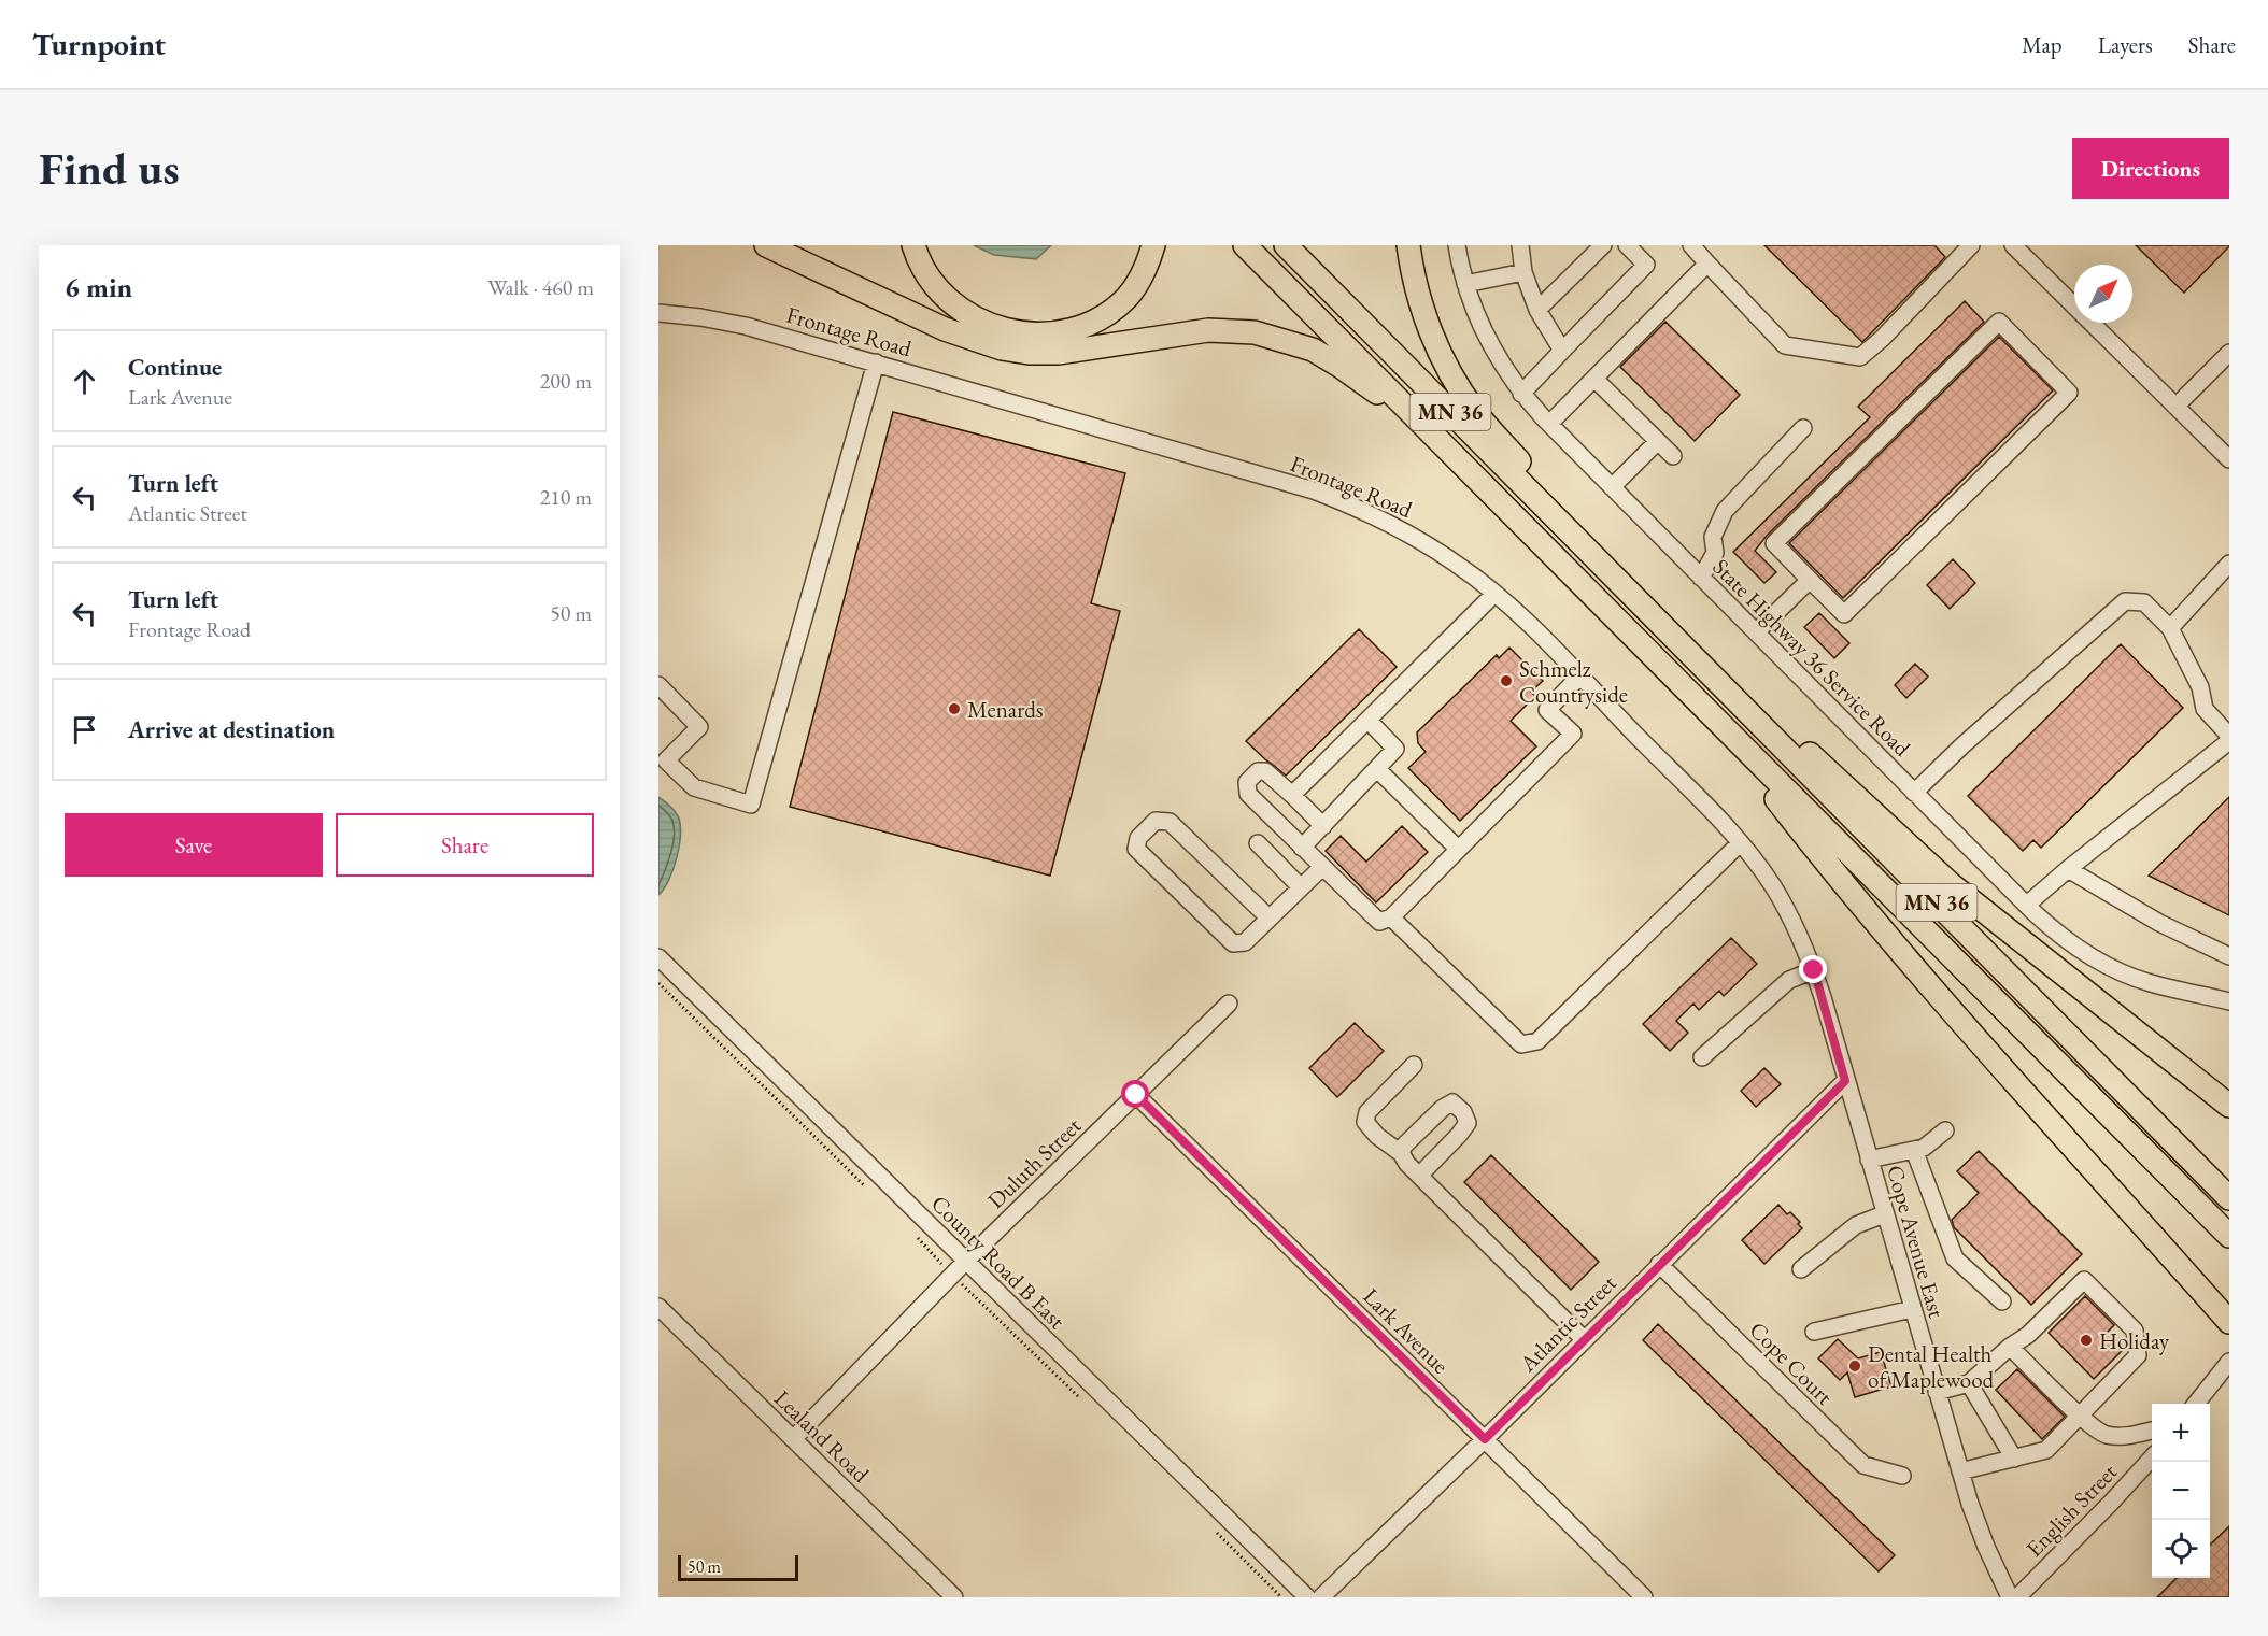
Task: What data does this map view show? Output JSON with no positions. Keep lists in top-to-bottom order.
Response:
{
  "streets": {
    "highway": ["MN 36"],
    "street": [
      "Frontage Road",
      "State Highway 36 Service Road",
      "Duluth Street",
      "Cope Avenue East",
      "County Road B East",
      "Atlantic Street",
      "Lark Avenue",
      "Cope Court",
      "Lealand Road",
      "English Street"
    ]
  },
  "crossings": [
    ["Frontage Road", "Cope Avenue East"],
    ["Frontage Road", "Atlantic Street"],
    ["Duluth Street", "County Road B East"],
    ["Duluth Street", "Lark Avenue"],
    ["Duluth Street", "Lealand Road"],
    ["Cope Avenue East", "Atlantic Street"],
    ["Atlantic Street", "Lark Avenue"],
    ["Atlantic Street", "Cope Court"]
  ],
  "places": [
    "Schmelz Countryside",
    "Menards",
    "Holiday",
    "Dental Health of Maplewood"
  ],
  "scale_bar": "50 m",
  "north": "top right",
  "page": {
    "header": "Turnpoint",
    "nav": ["Map", "Layers", "Share"],
    "buttons": [
      "Directions",
      ["Save", "Share"]
    ],
    "title": "Find us",
    "heading": ["6 min", "Walk · 460 m"],
    "list": [
      ["Continue", "Lark Avenue", "200 m"],
      ["Turn left", "Atlantic Street", "210 m"],
      ["Turn left", "Frontage Road", "50 m"],
      "Arrive at destination"
    ],
    "map_buttons": ["+", "−"],
    "scale": "50 m"
  }
}
